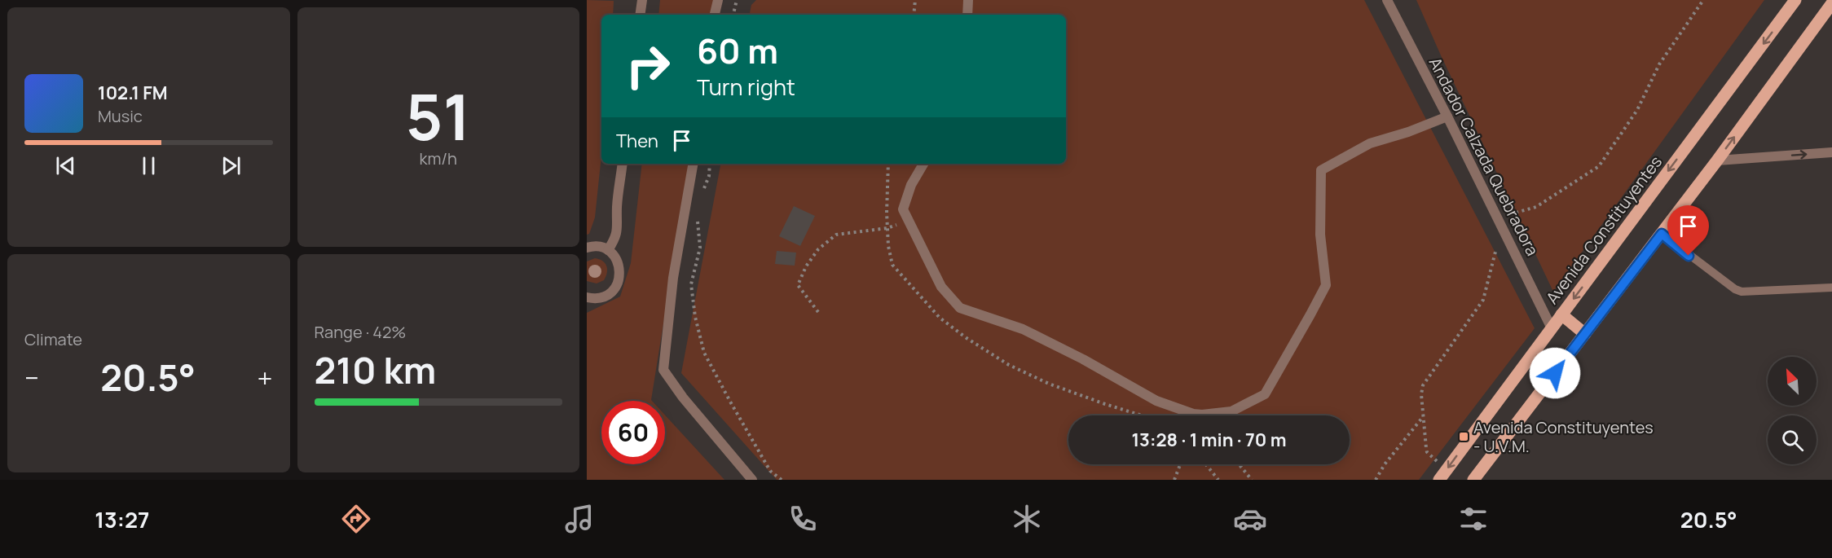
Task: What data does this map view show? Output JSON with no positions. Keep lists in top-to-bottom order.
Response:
{
  "streets": {
    "main road": ["Avenida Constituyentes"],
    "street": ["Andador Calzada Quebradora"]
  },
  "crossings": [
    ["Andador Calzada Quebradora", "Avenida Constituyentes"]
  ],
  "places": {
    "transit": ["Avenida Constituyentes - U.V.M."]
  },
  "north": "top left",
  "page": {
    "tile": [
      ["51", "km/h"],
      "Climate",
      ["Range · 42%", "210 km"]
    ],
    "turn": ["60 m", "Turn right"],
    "song": ["102.1 FM", "Music"],
    "then": "Then",
    "heat": ["−", "20.5°", "+"],
    "limit": "60",
    "trip": "13:28 · 1 min · 70 m",
    "tabs": ["13:27", "20.5°"]
  }
}
